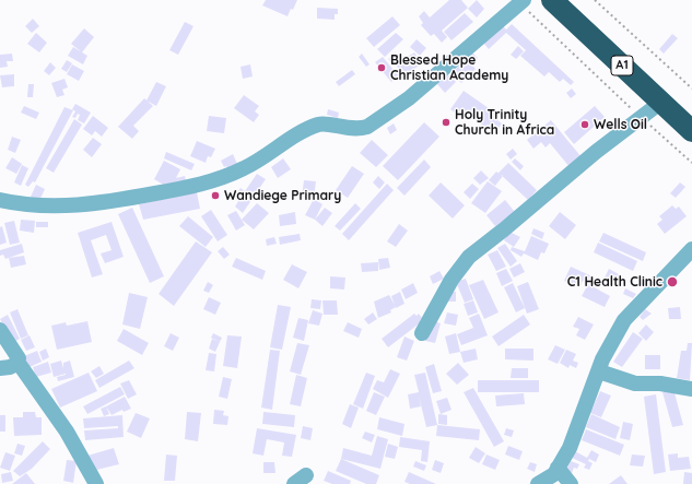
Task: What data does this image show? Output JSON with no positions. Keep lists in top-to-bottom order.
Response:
{
  "streets": {
    "highway": ["A1"]
  },
  "places": [
    "Blessed Hope Christian Academy",
    "Holy Trinity Church in Africa",
    "Wells Oil",
    "Wandiege Primary",
    "C1 Health Clinic"
  ]
}
